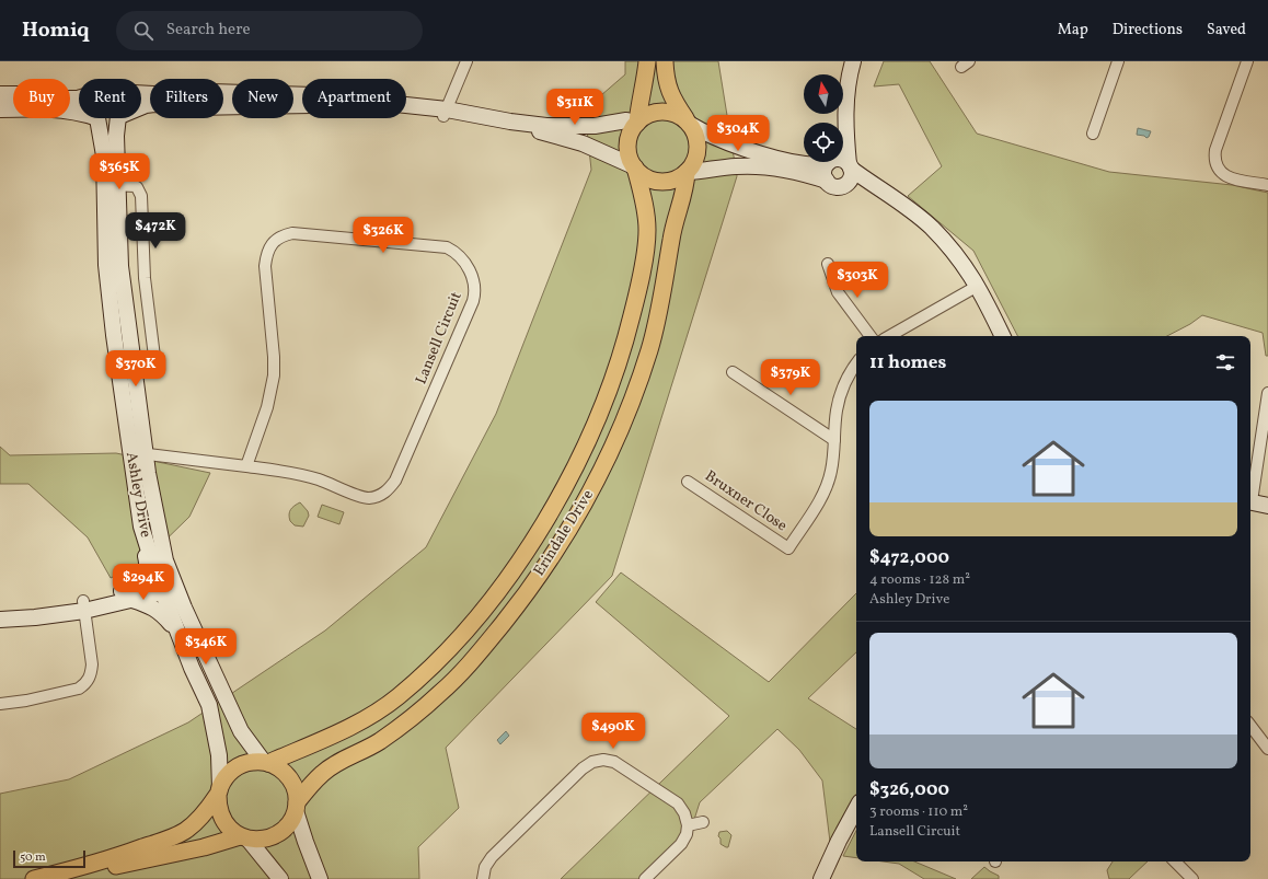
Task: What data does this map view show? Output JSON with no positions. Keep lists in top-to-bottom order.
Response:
{
  "streets": {
    "main road": ["Erindale Drive"],
    "street": ["Lansell Circuit", "Ashley Drive", "Bruxner Close"]
  },
  "crossings": [
    ["Lansell Circuit", "Ashley Drive"],
    ["Ashley Drive", "Erindale Drive"]
  ],
  "scale_bar": "50 m",
  "north": "top",
  "page": {
    "header": "Homiq",
    "search": "Search here",
    "nav": ["Map", "Directions", "Saved"],
    "chip": [
      "Buy",
      "Rent",
      "Filters",
      "New",
      "Apartment"
    ],
    "price": [
      "$311K",
      "$304K",
      "$365K",
      "$472K",
      "$326K",
      "$303K",
      "$370K",
      "$379K",
      "$294K",
      "$346K",
      "$490K"
    ],
    "heading": "11 homes",
    "list": [
      {
        "name": "$472,000",
        "note": "4 rooms · 128 m² · Ashley Drive"
      },
      {
        "name": "$326,000",
        "note": "3 rooms · 110 m² · Lansell Circuit"
      }
    ],
    "scale": "50 m"
  }
}
